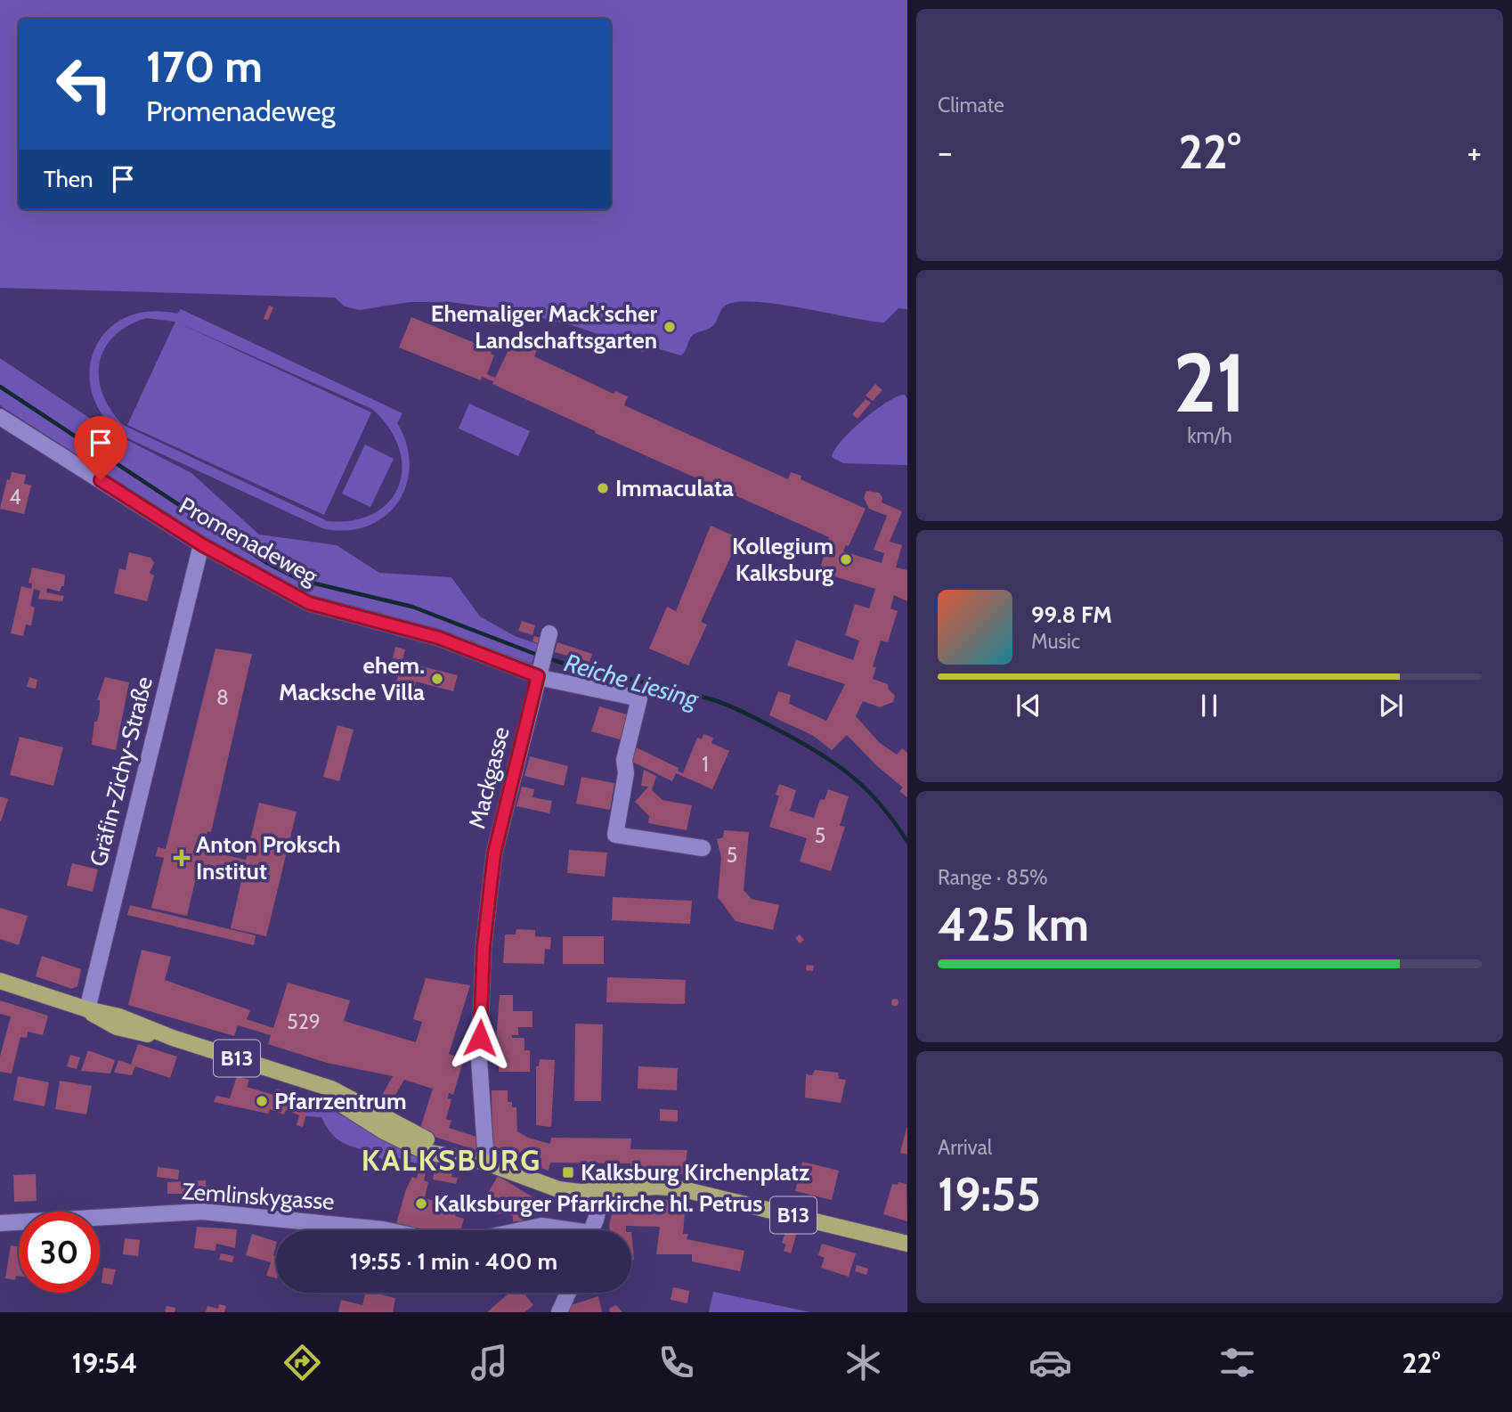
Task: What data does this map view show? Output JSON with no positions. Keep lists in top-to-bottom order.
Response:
{
  "streets": {
    "main road": ["B13"],
    "street": [
      "Promenadeweg",
      "Gräfin-Zichy-Straße",
      "Mackgasse",
      "Zemlinskygasse"
    ]
  },
  "crossings": [
    ["Promenadeweg", "Gräfin-Zichy-Straße"],
    ["Promenadeweg", "Mackgasse"],
    ["Gräfin-Zichy-Straße", "B13"],
    ["Mackgasse", "B13"]
  ],
  "districts": ["KALKSBURG"],
  "water": ["Reiche Liesing"],
  "places": {
    "other": [
      "Ehemaliger Mack'scher Landschaftsgarten",
      "Immaculata",
      "Kollegium Kalksburg",
      "ehem. Macksche Villa",
      "Pfarrzentrum",
      "Kalksburger Pfarrkirche hl. Petrus"
    ],
    "health": ["Anton Proksch Institut"],
    "transit": ["Kalksburg Kirchenplatz"]
  },
  "house_numbers": [
    "4",
    "8",
    "1",
    "5",
    "5",
    "529"
  ],
  "page": {
    "tile": [
      "Climate",
      ["21", "km/h"],
      ["Range · 85%", "425 km"],
      ["Arrival", "19:55"]
    ],
    "turn": ["170 m", "Promenadeweg"],
    "heat": ["−", "22°", "+"],
    "then": "Then",
    "song": ["99.8 FM", "Music"],
    "limit": "30",
    "trip": "19:55 · 1 min · 400 m",
    "tabs": ["19:54", "22°"]
  }
}
